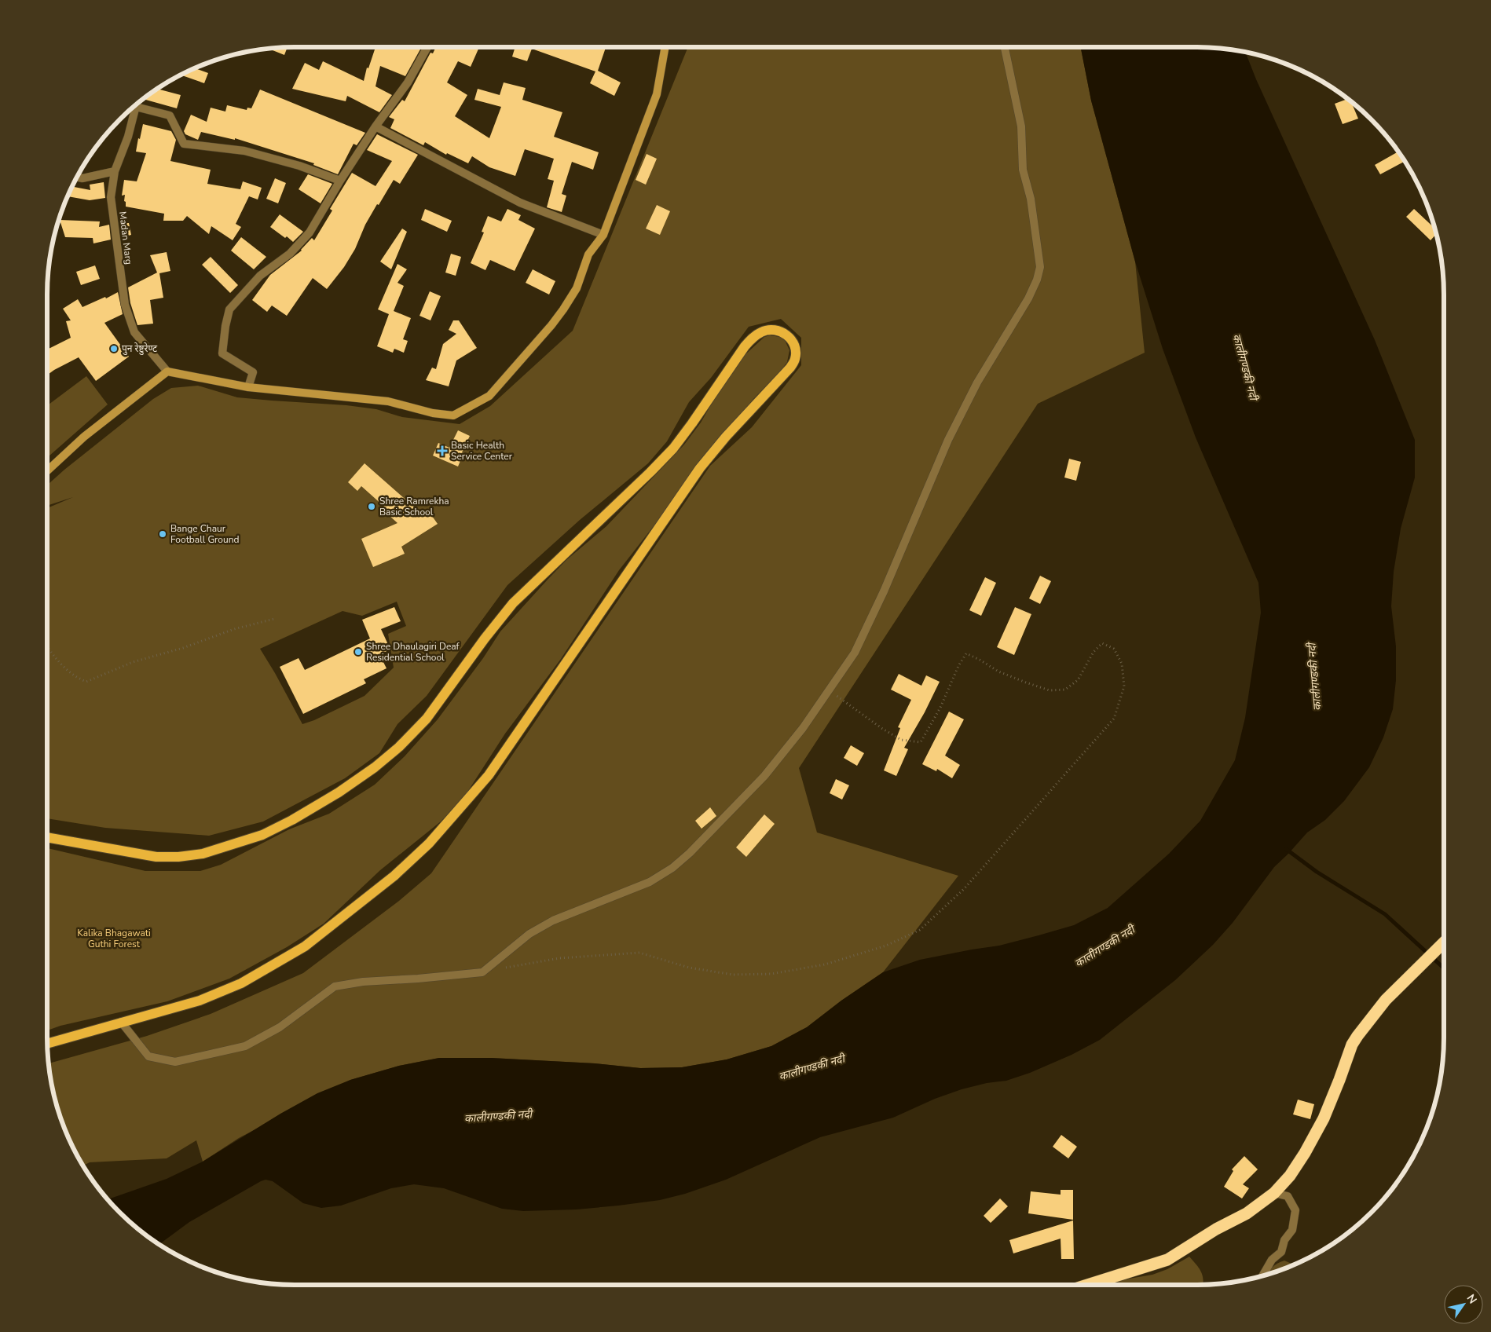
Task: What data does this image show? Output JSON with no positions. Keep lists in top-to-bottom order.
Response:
{
  "streets": {
    "street": ["Madan Marg"]
  },
  "water": ["कालीगण्डकी नदी"],
  "parks": ["Kalika Bhagawati Guthi Forest"],
  "places": {
    "other": [
      "पुन रेष्टुरेण्ट",
      "Shree Ramrekha Basic School",
      "Bange Chaur Football Ground",
      "Shree Dhaulagiri Deaf Residential School"
    ],
    "health": ["Basic Health Service Center"]
  },
  "north": "top right"
}
